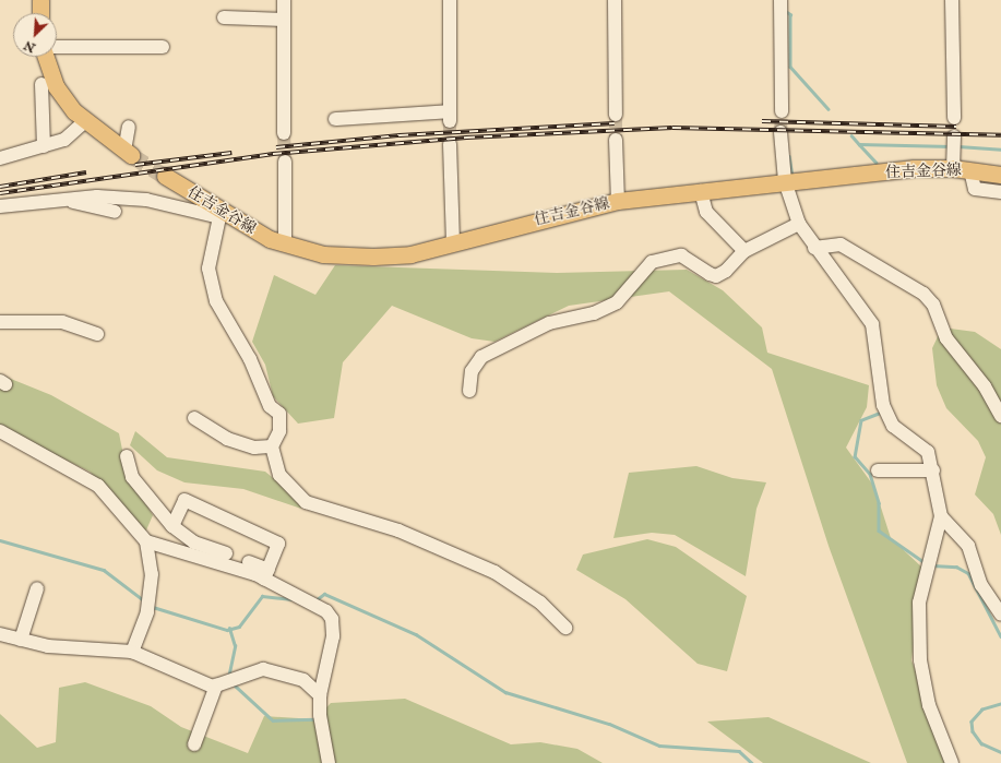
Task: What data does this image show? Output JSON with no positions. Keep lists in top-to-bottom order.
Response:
{
  "streets": {
    "main road": ["住吉金谷線"]
  },
  "north": "bottom left"
}
